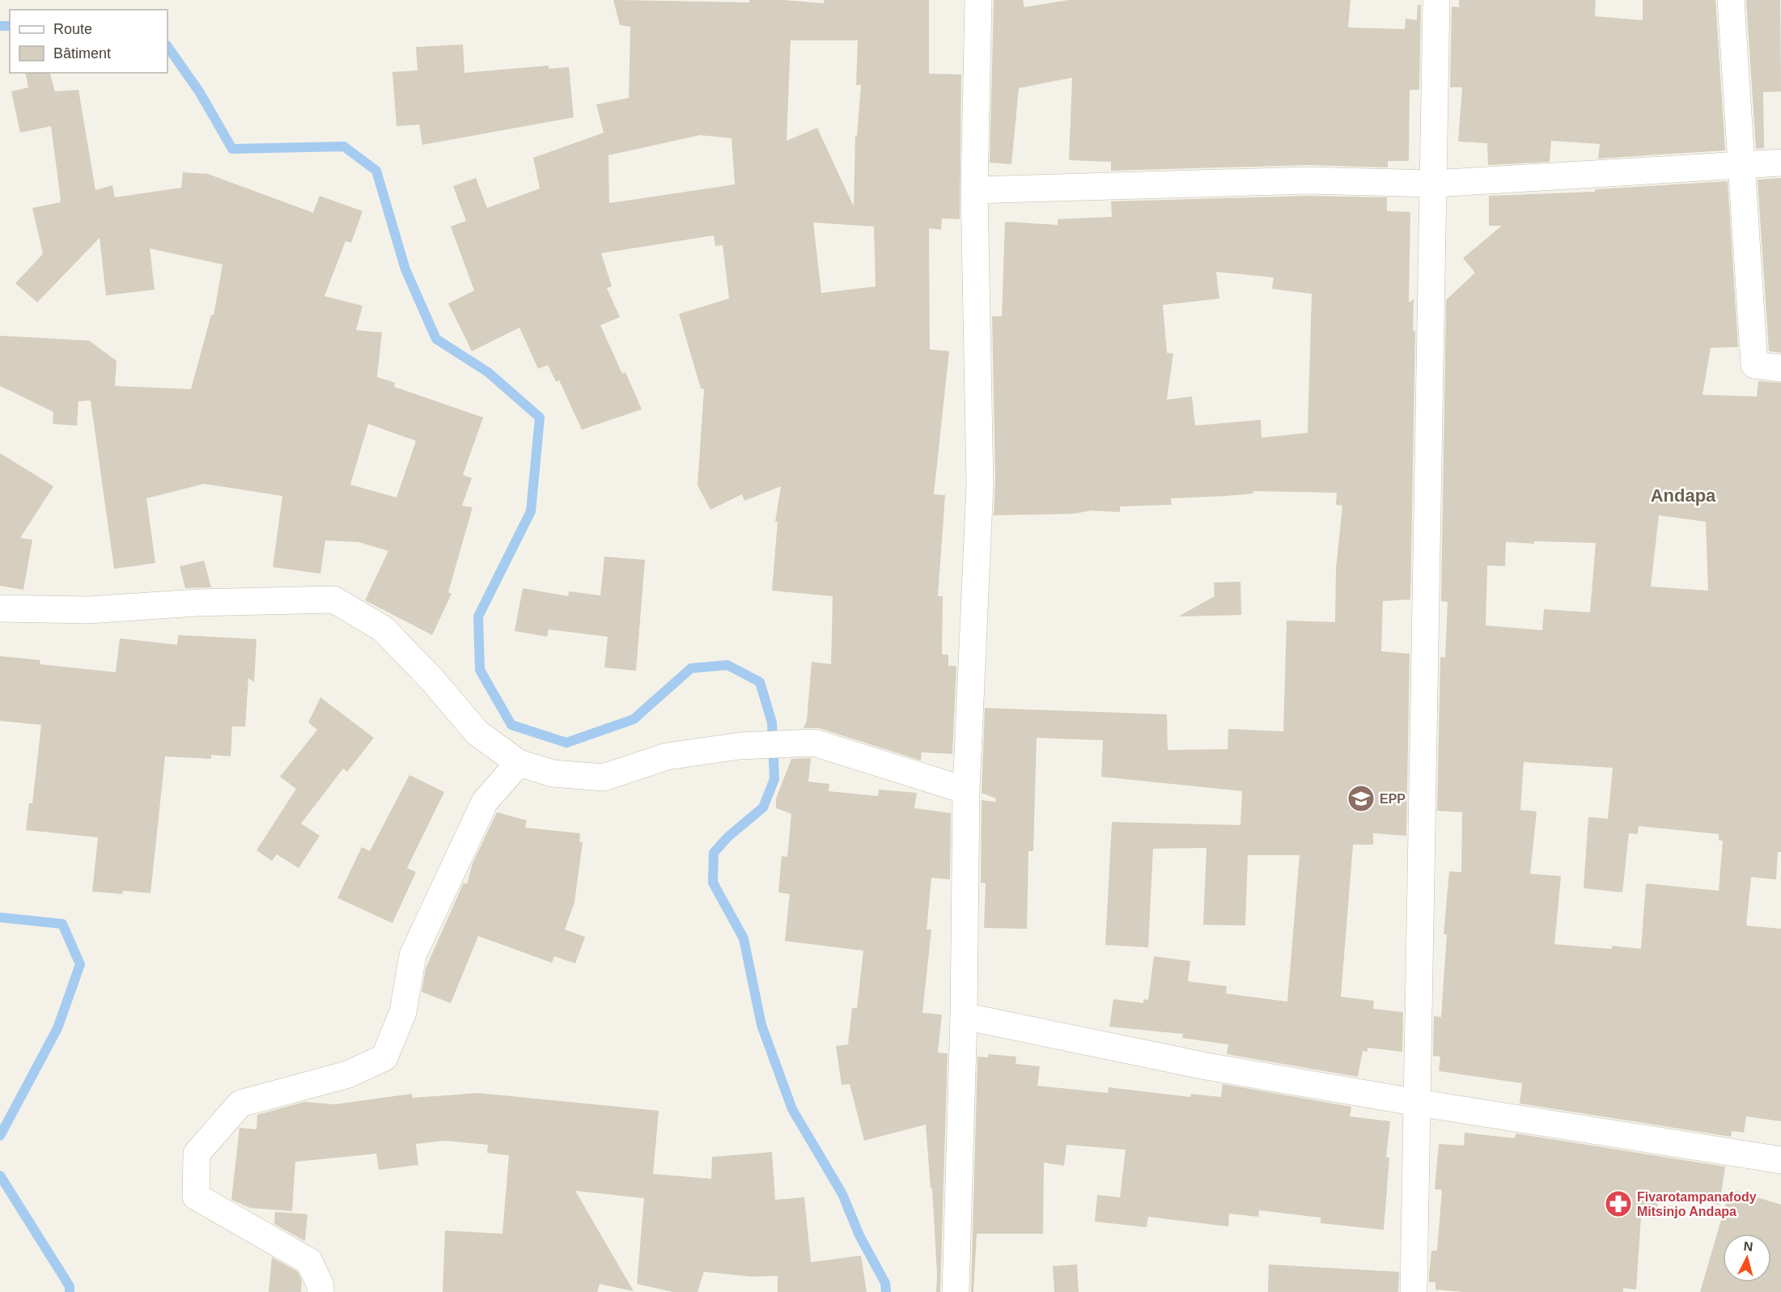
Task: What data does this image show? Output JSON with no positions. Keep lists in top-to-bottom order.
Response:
{
  "districts": ["Andapa"],
  "places": {
    "school or university": ["EPP"],
    "pharmacy": ["Fivarotampanafody Mitsinjo Andapa"]
  },
  "legend": ["Route", "Bâtiment"],
  "north": "top"
}
